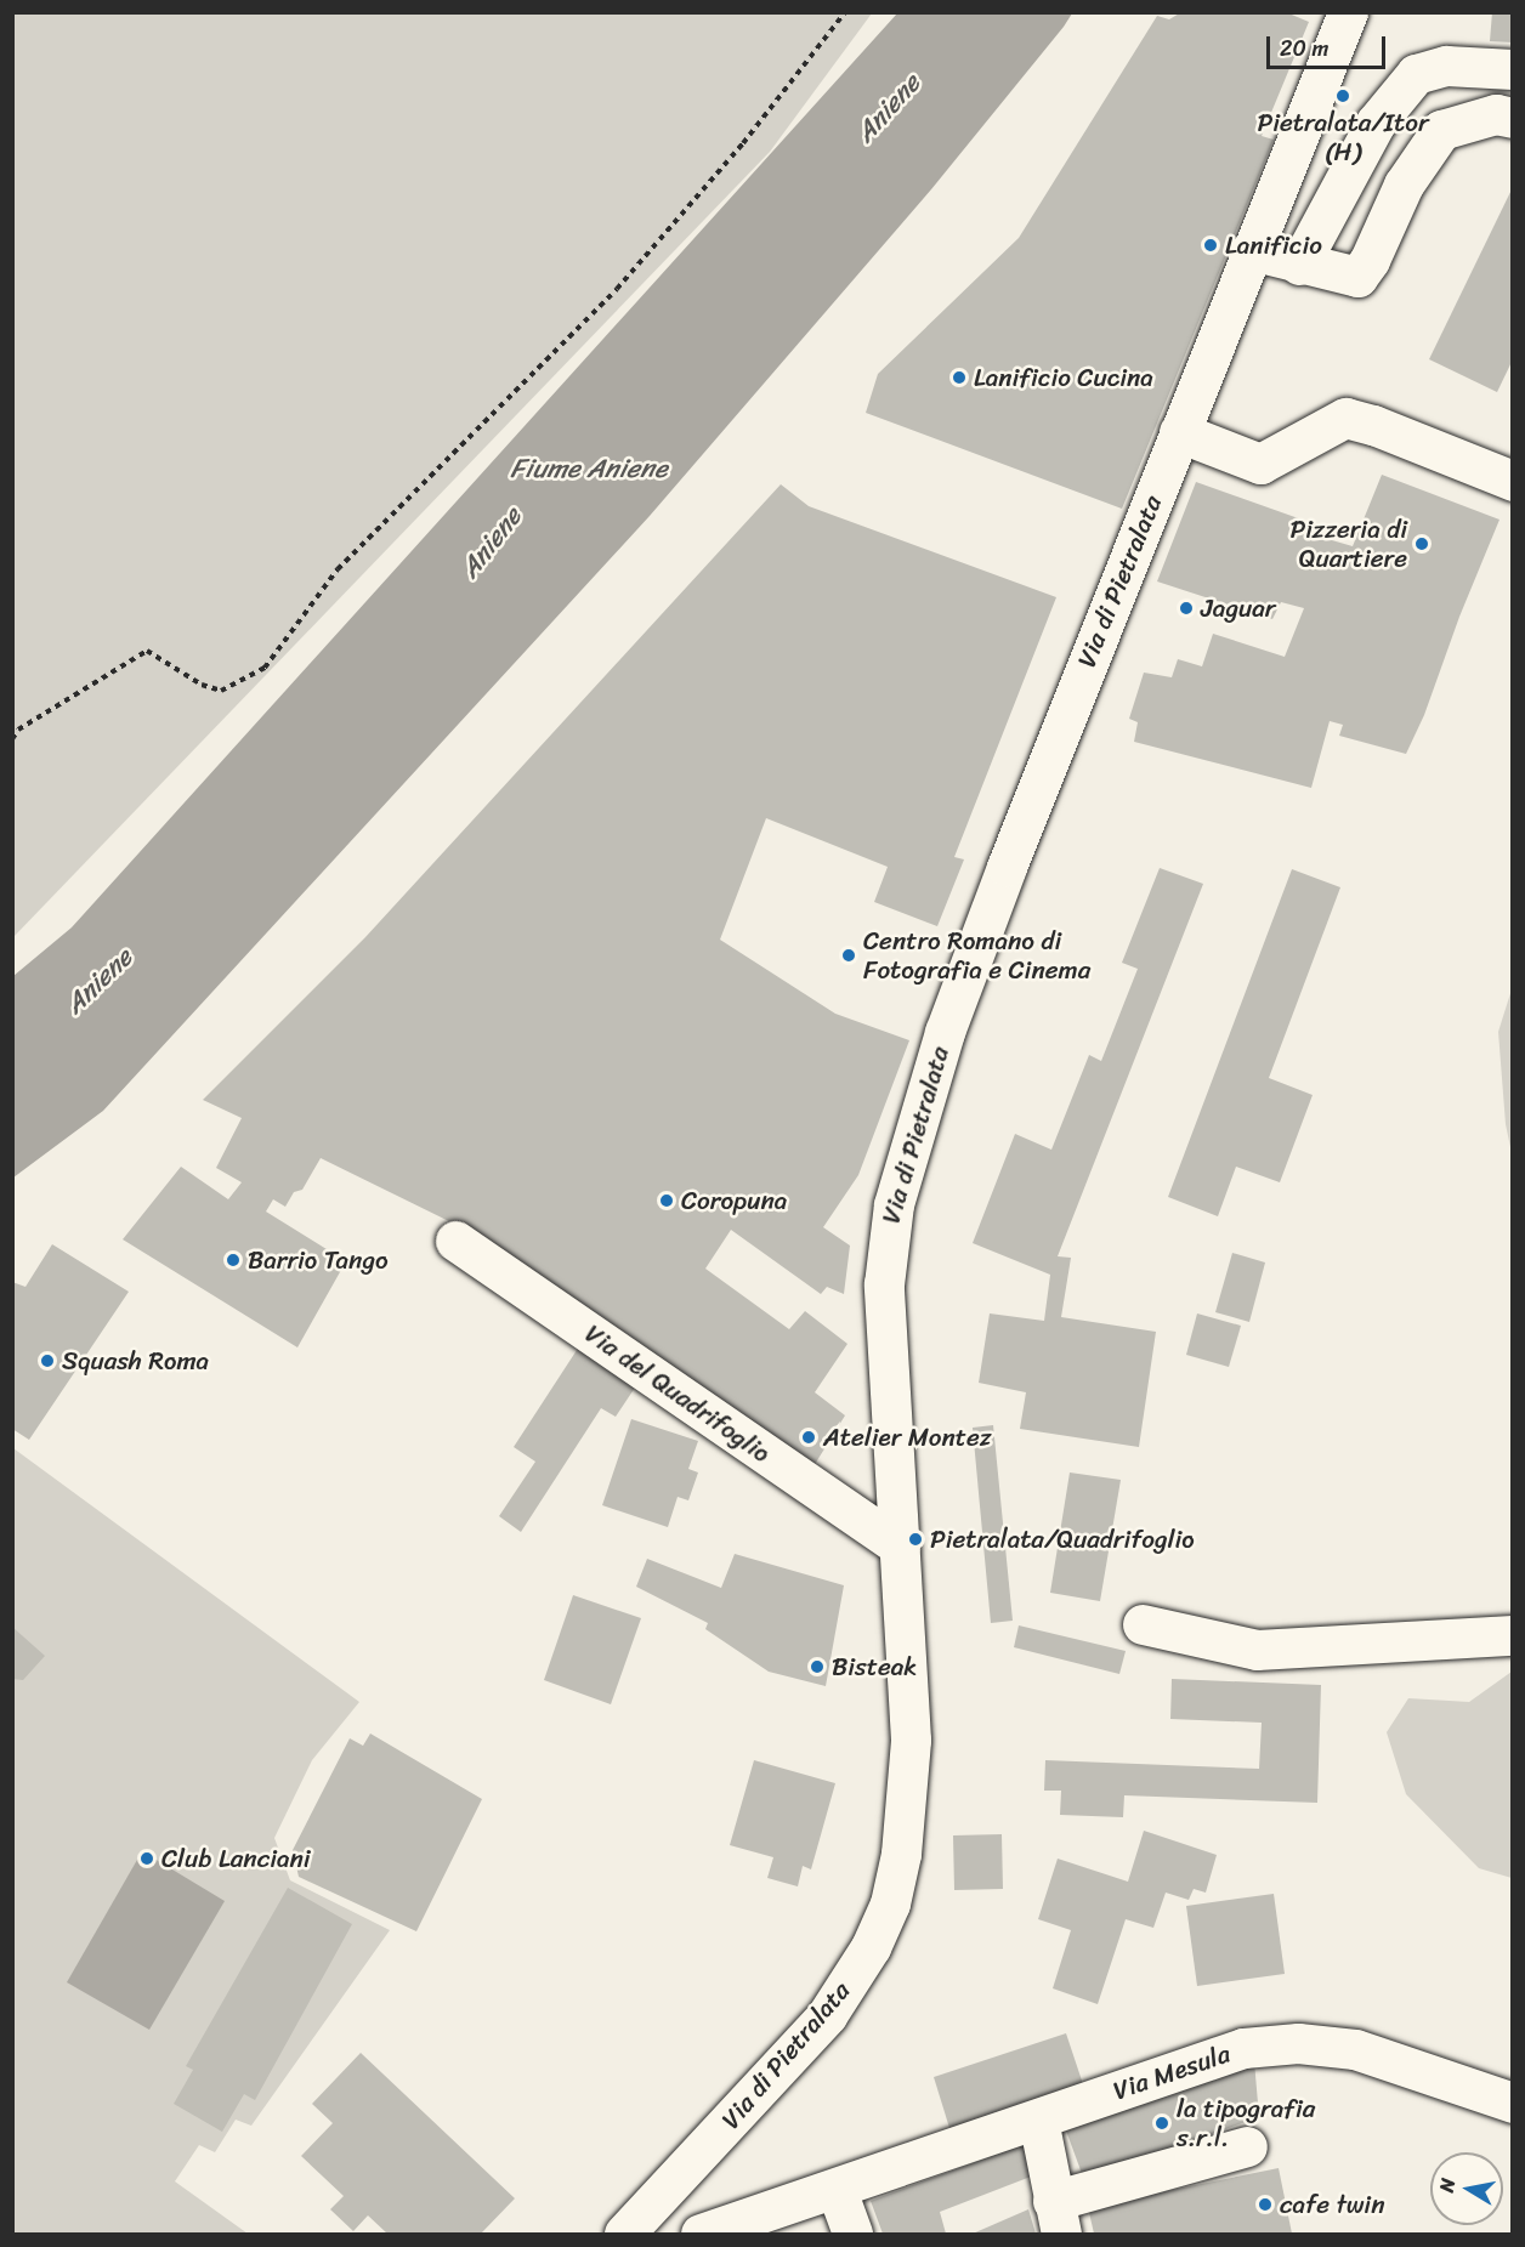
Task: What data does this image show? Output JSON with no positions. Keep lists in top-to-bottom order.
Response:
{
  "streets": {
    "street": ["Via di Pietralata", "Via del Quadrifoglio", "Via Mesula"]
  },
  "crossings": [
    ["Via di Pietralata", "Via del Quadrifoglio"]
  ],
  "water": ["Aniene", "Fiume Aniene"],
  "places": [
    "Pietralata/Itor (H)",
    "Lanificio",
    "Lanificio Cucina",
    "Pizzeria di Quartiere",
    "Jaguar",
    "Centro Romano di Fotografia e Cinema",
    "Coropuna",
    "Barrio Tango",
    "Squash Roma",
    "Atelier Montez",
    "Pietralata/Quadrifoglio",
    "Bisteak",
    "Club Lanciani",
    "la tipografia s.r.l.",
    "cafe twin"
  ],
  "scale_bar": "20 m",
  "north": "left"
}
